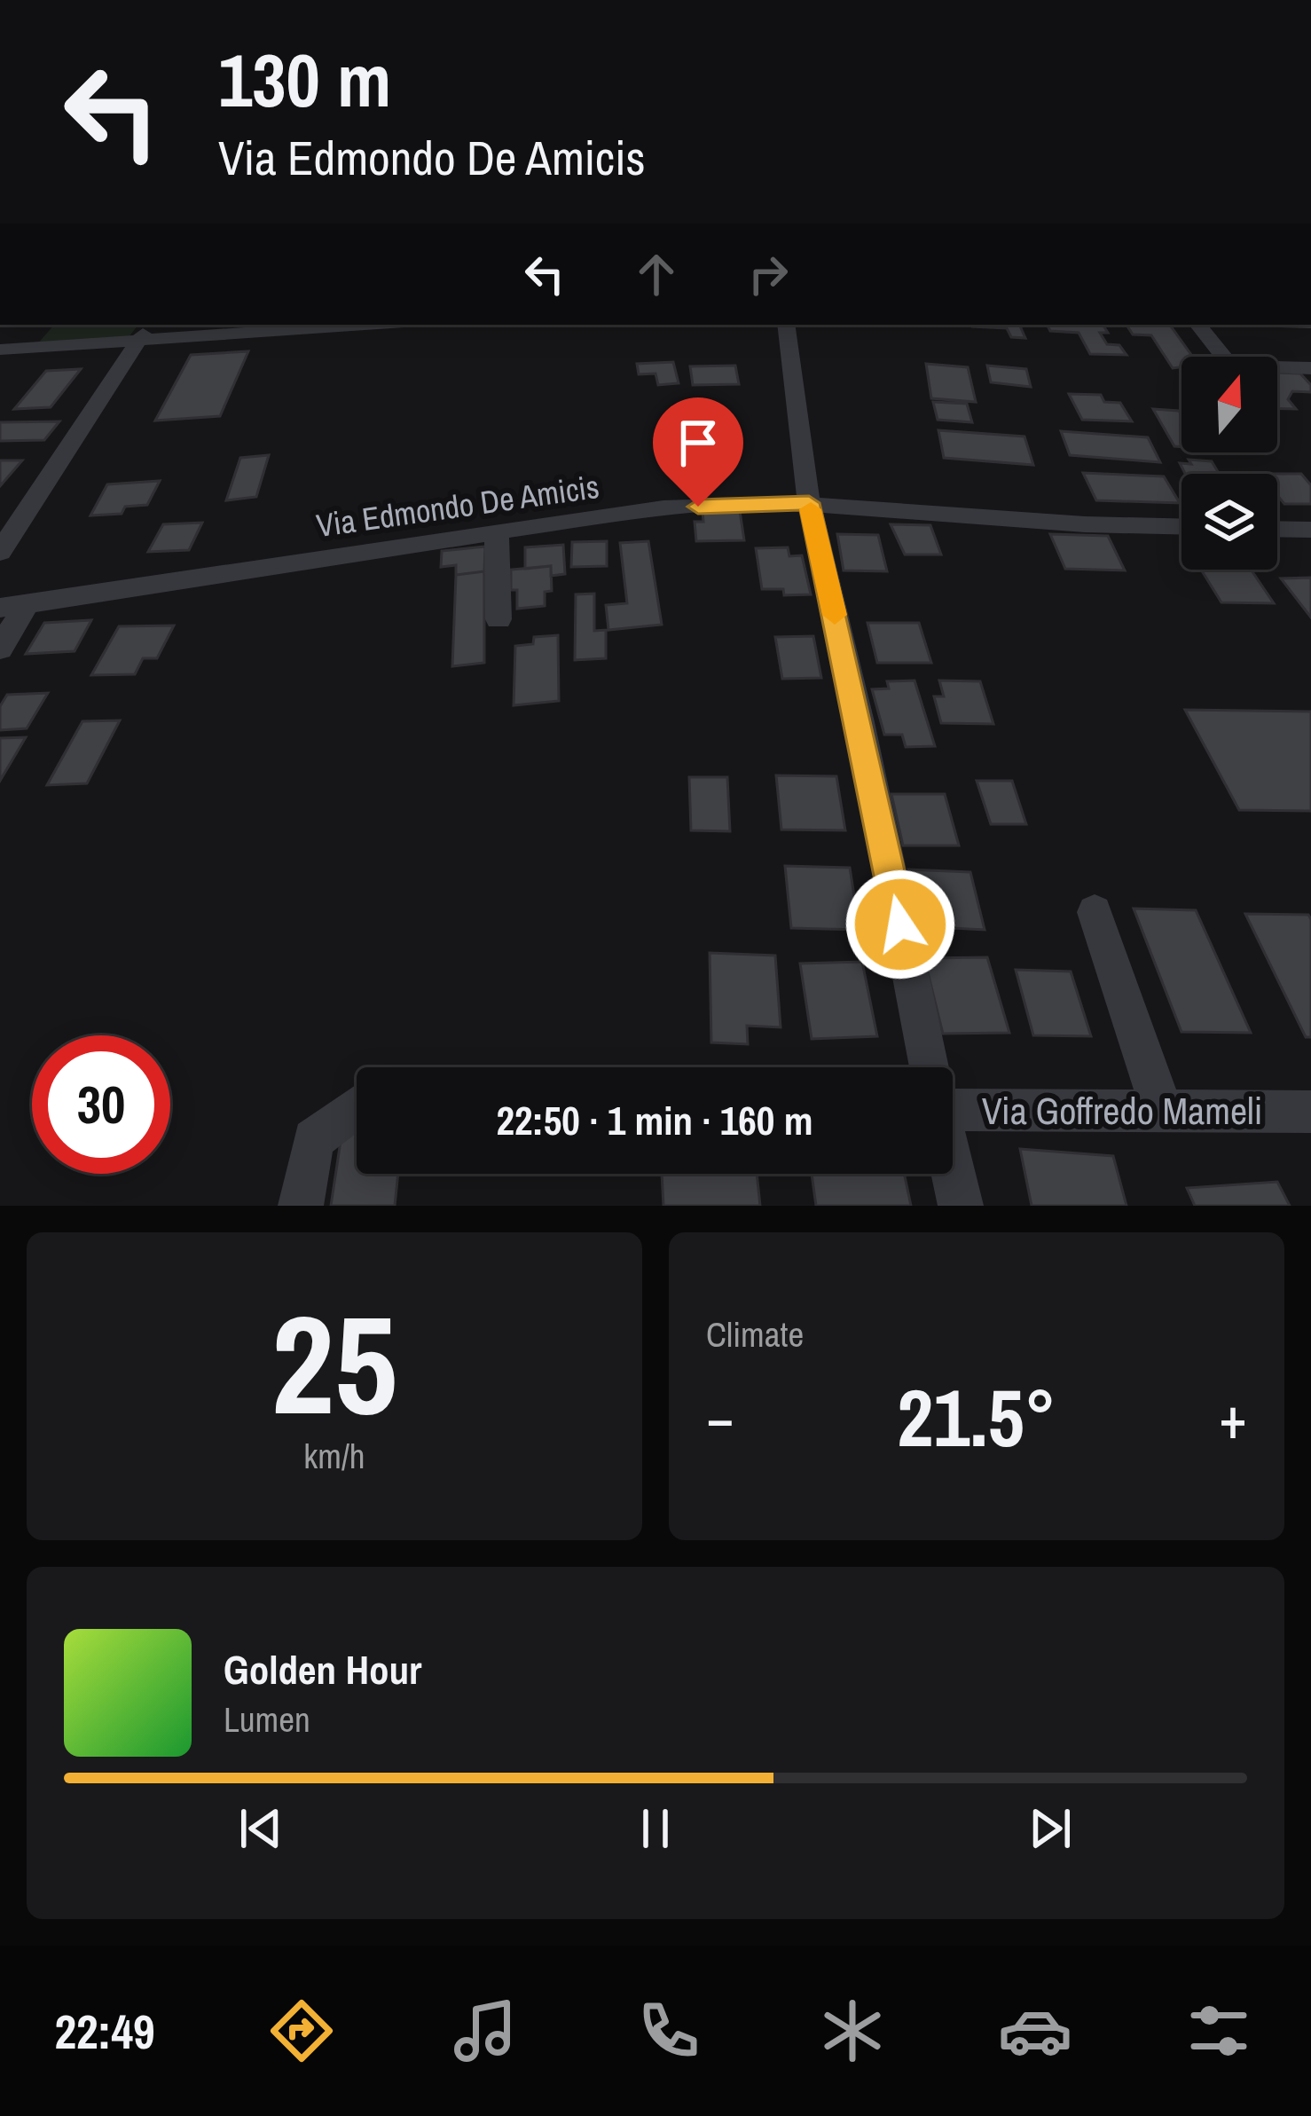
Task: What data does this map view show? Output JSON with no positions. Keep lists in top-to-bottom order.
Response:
{
  "streets": {
    "street": ["Via Edmondo De Amicis", "Via Goffredo Mameli"]
  },
  "north": "top",
  "page": {
    "turn": ["130 m", "Via Edmondo De Amicis"],
    "limit": "30",
    "trip": "22:50 · 1 min · 160 m",
    "tile": [
      ["25", "km/h"],
      "Climate"
    ],
    "heat": ["−", "21.5°", "+"],
    "song": ["Golden Hour", "Lumen"],
    "tabs": "22:49"
  }
}
